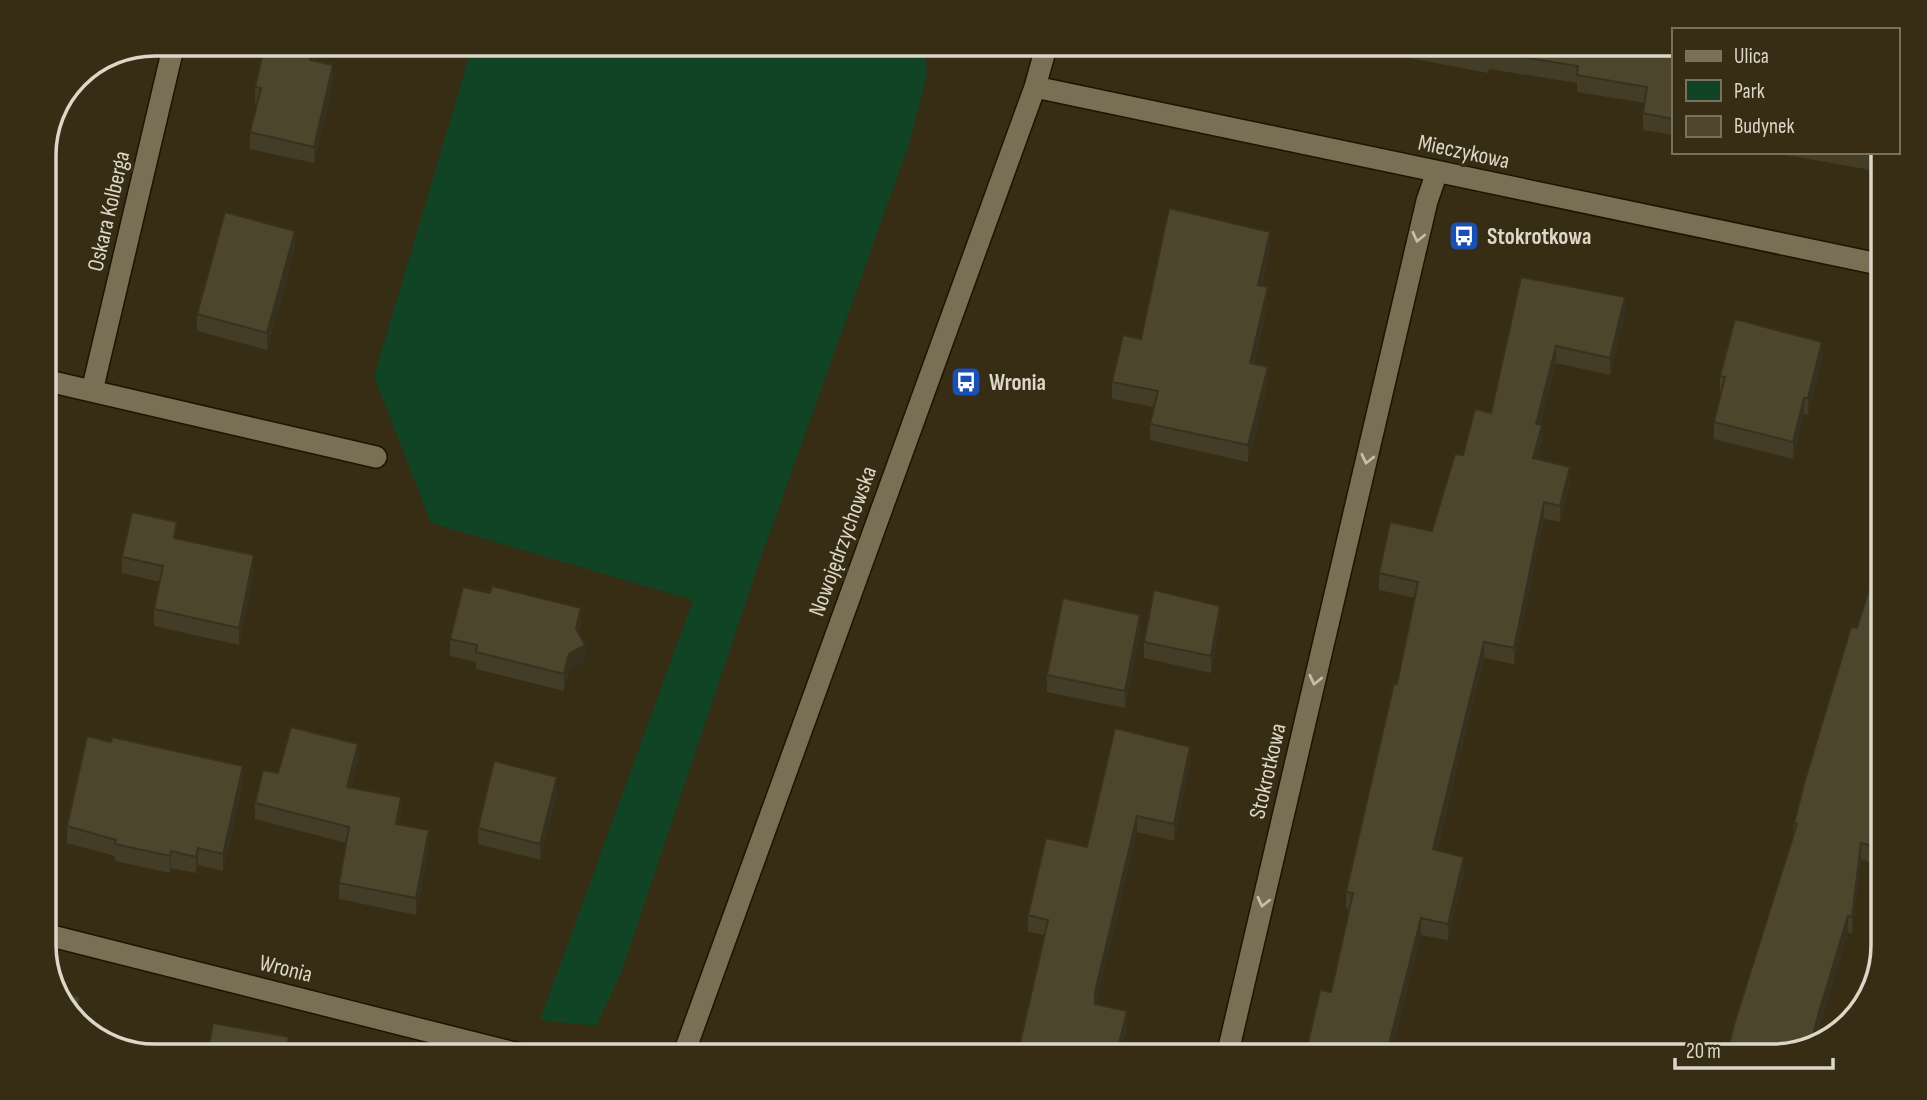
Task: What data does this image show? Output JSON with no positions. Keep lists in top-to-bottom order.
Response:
{
  "streets": {
    "street": [
      "Mieczykowa",
      "Oskara Kolberga",
      "Nowojędrzychowska",
      "Stokrotkowa",
      "Wronia"
    ]
  },
  "crossings": [
    ["Mieczykowa", "Nowojędrzychowska"],
    ["Mieczykowa", "Stokrotkowa"]
  ],
  "one_way": ["Stokrotkowa"],
  "places": {
    "bus stop": ["Stokrotkowa", "Wronia"]
  },
  "legend": ["Ulica", "Park", "Budynek"],
  "scale_bar": "20 m"
}
